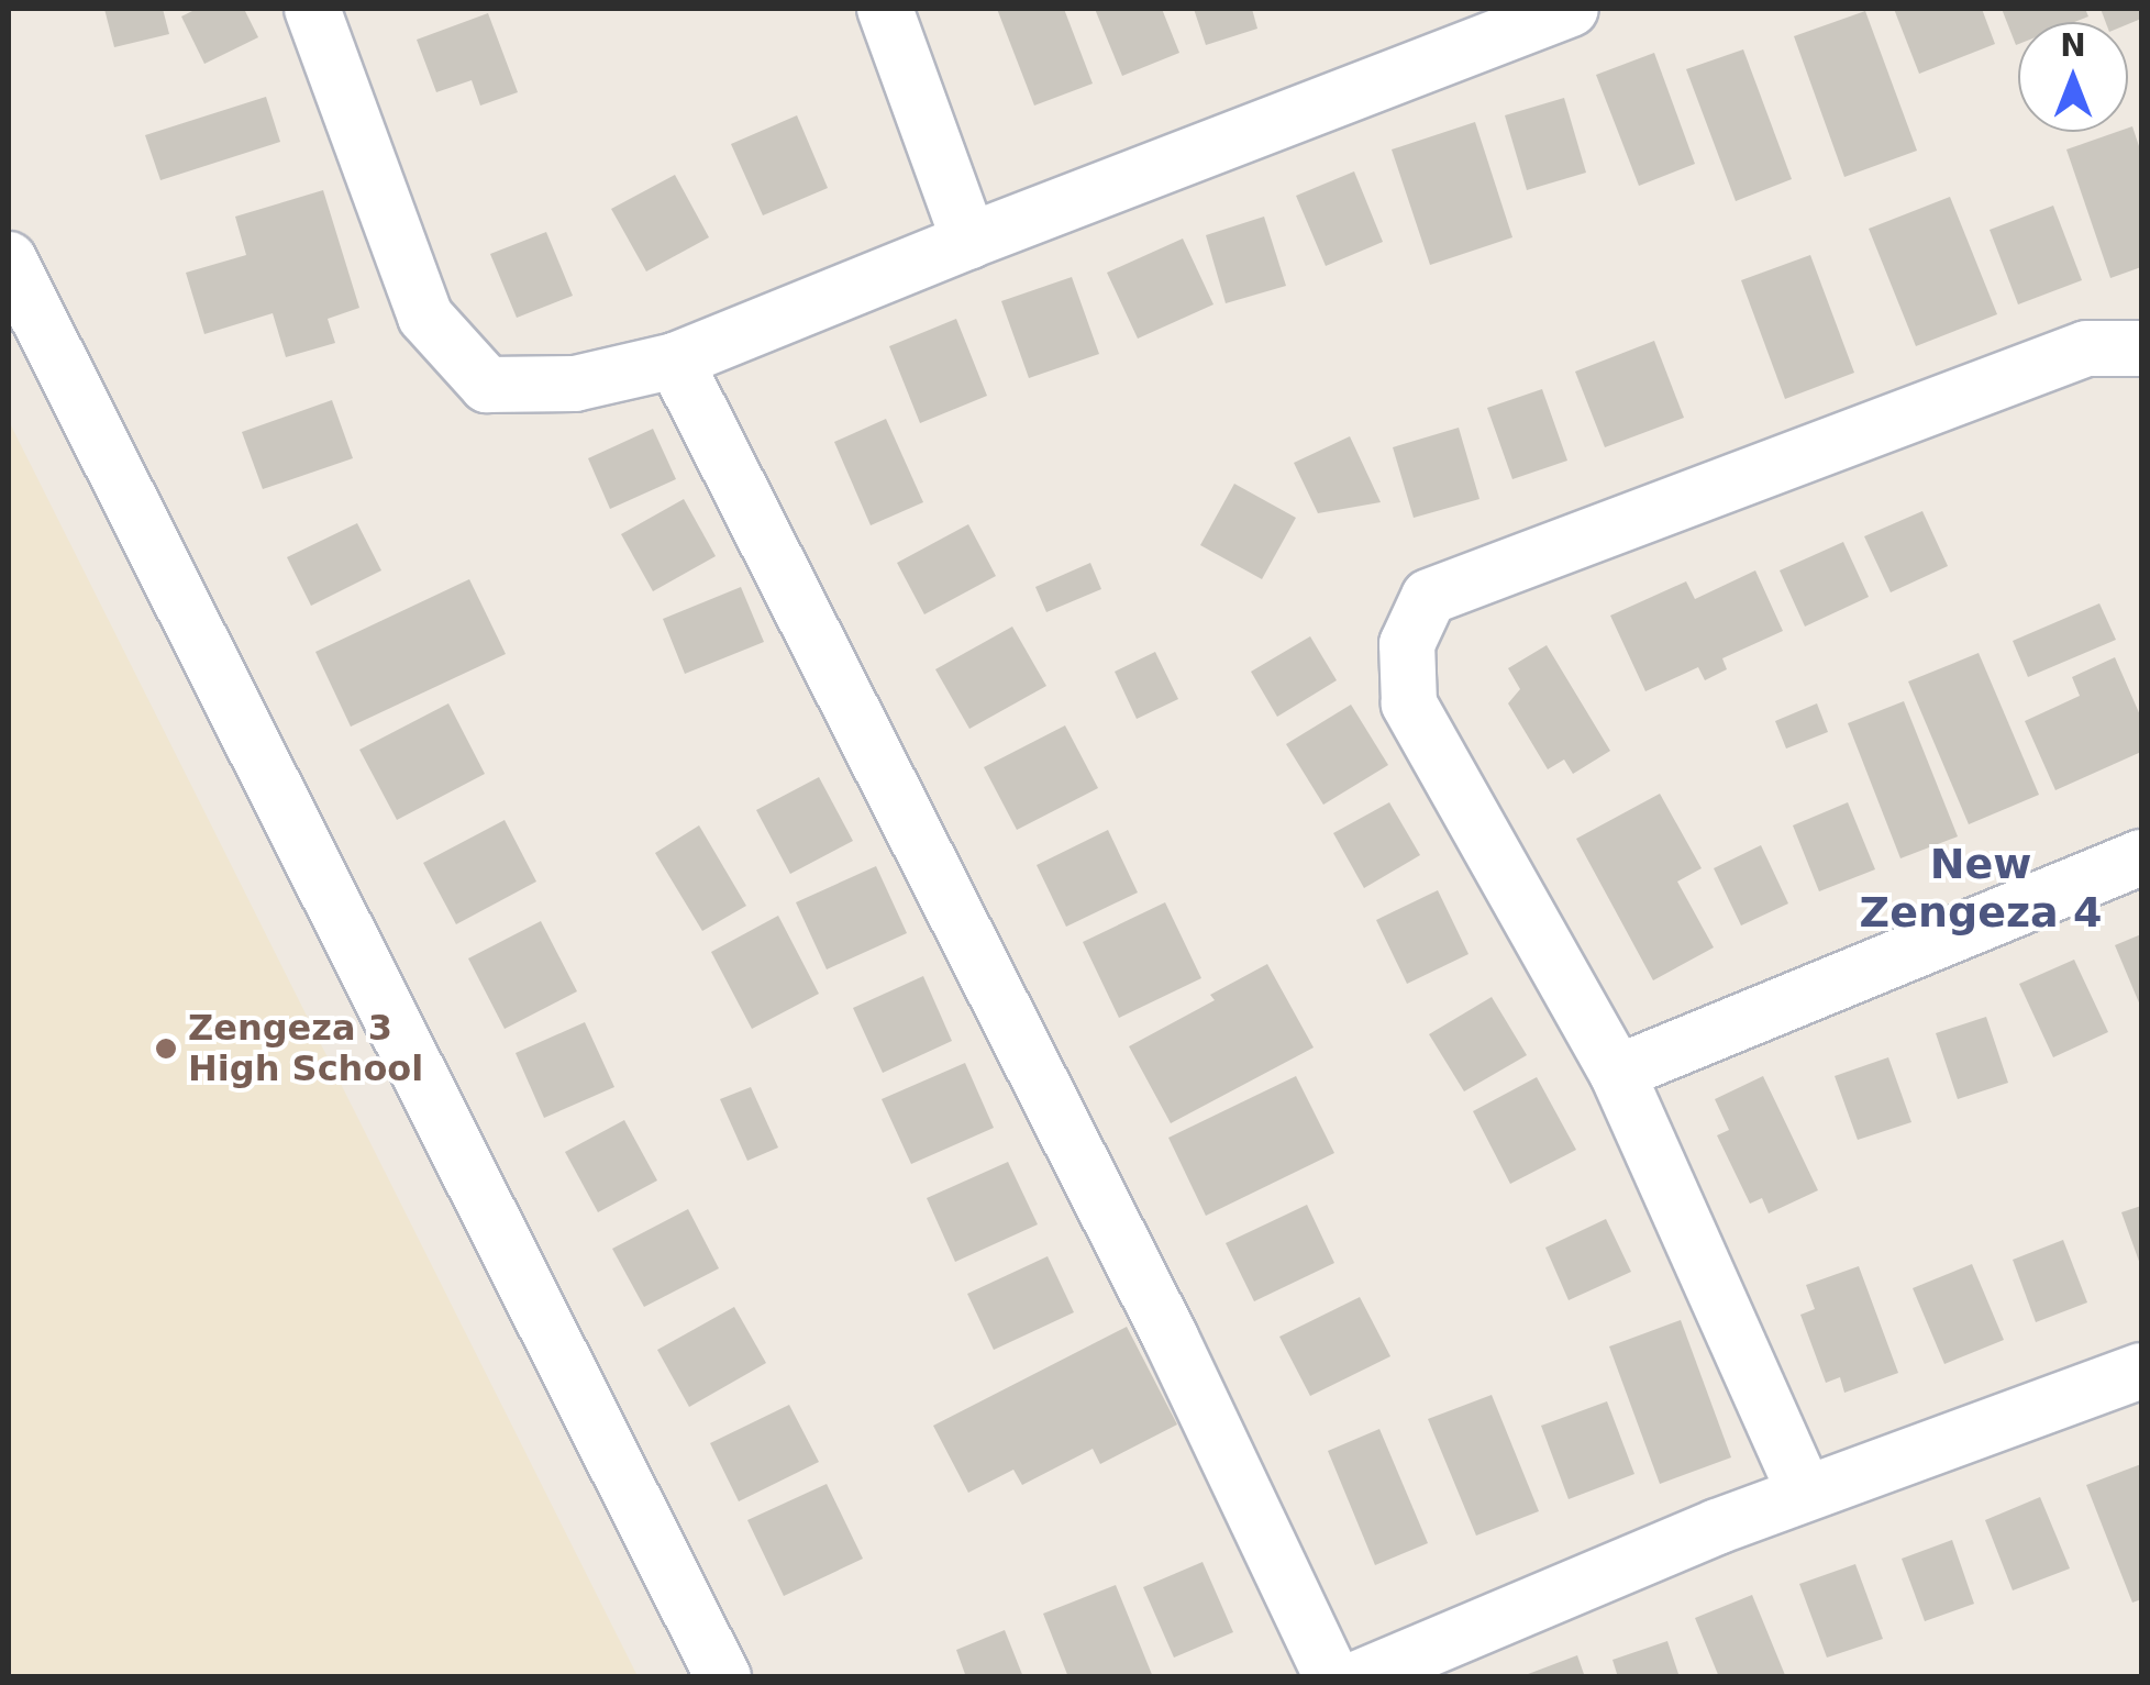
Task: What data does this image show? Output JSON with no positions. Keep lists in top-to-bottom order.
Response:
{
  "districts": ["New Zengeza 4"],
  "places": ["Zengeza 3 High School"],
  "north": "top"
}
